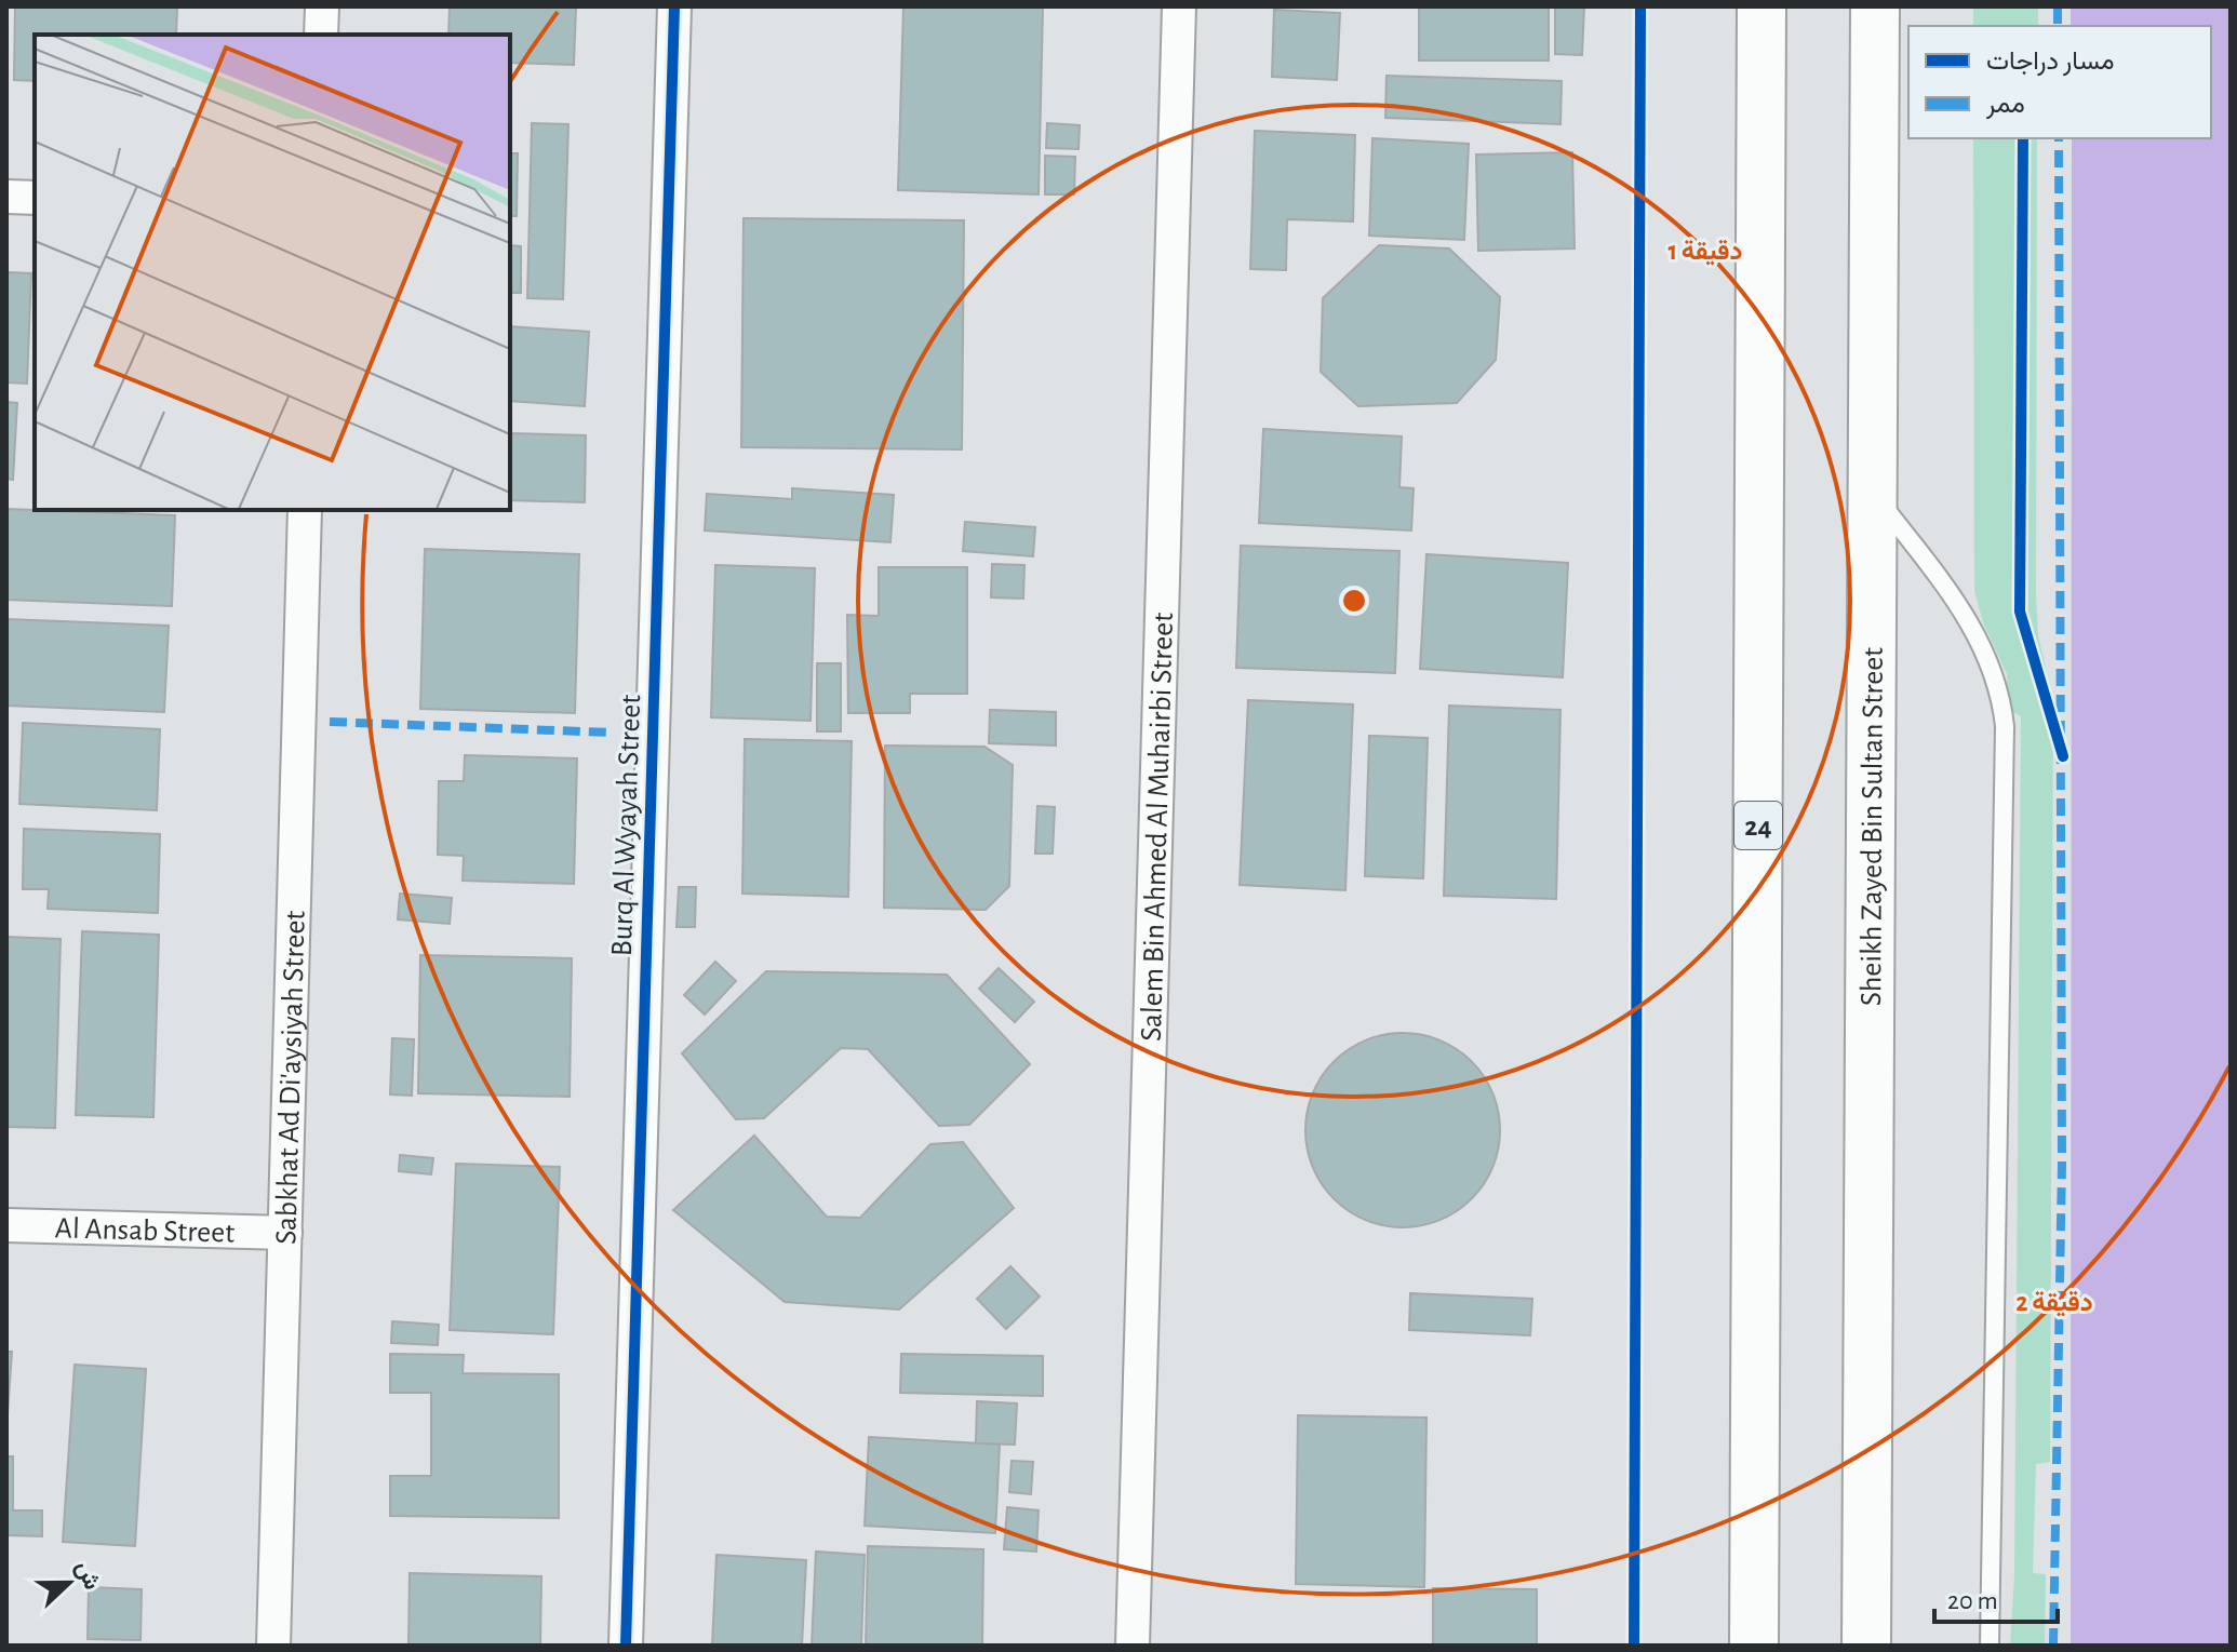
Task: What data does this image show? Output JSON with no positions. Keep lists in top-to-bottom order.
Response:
{
  "streets": {
    "highway": ["24", "Sheikh Zayed Bin Sultan Street"],
    "street": [
      "Burq Al Wyayah Street",
      "Salem Bin Ahmed Al Muhairbi Street",
      "Sabkhat Ad Di'aysiyah Street",
      "Al Ansab Street"
    ]
  },
  "crossings": [
    ["Sabkhat Ad Di'aysiyah Street", "Al Ansab Street"]
  ],
  "legend": ["مسار دراجات", "ممر"],
  "scale_bar": "20 m",
  "north": "right",
  "rings": ["1 دقيقة", "2 دقيقة"]
}
